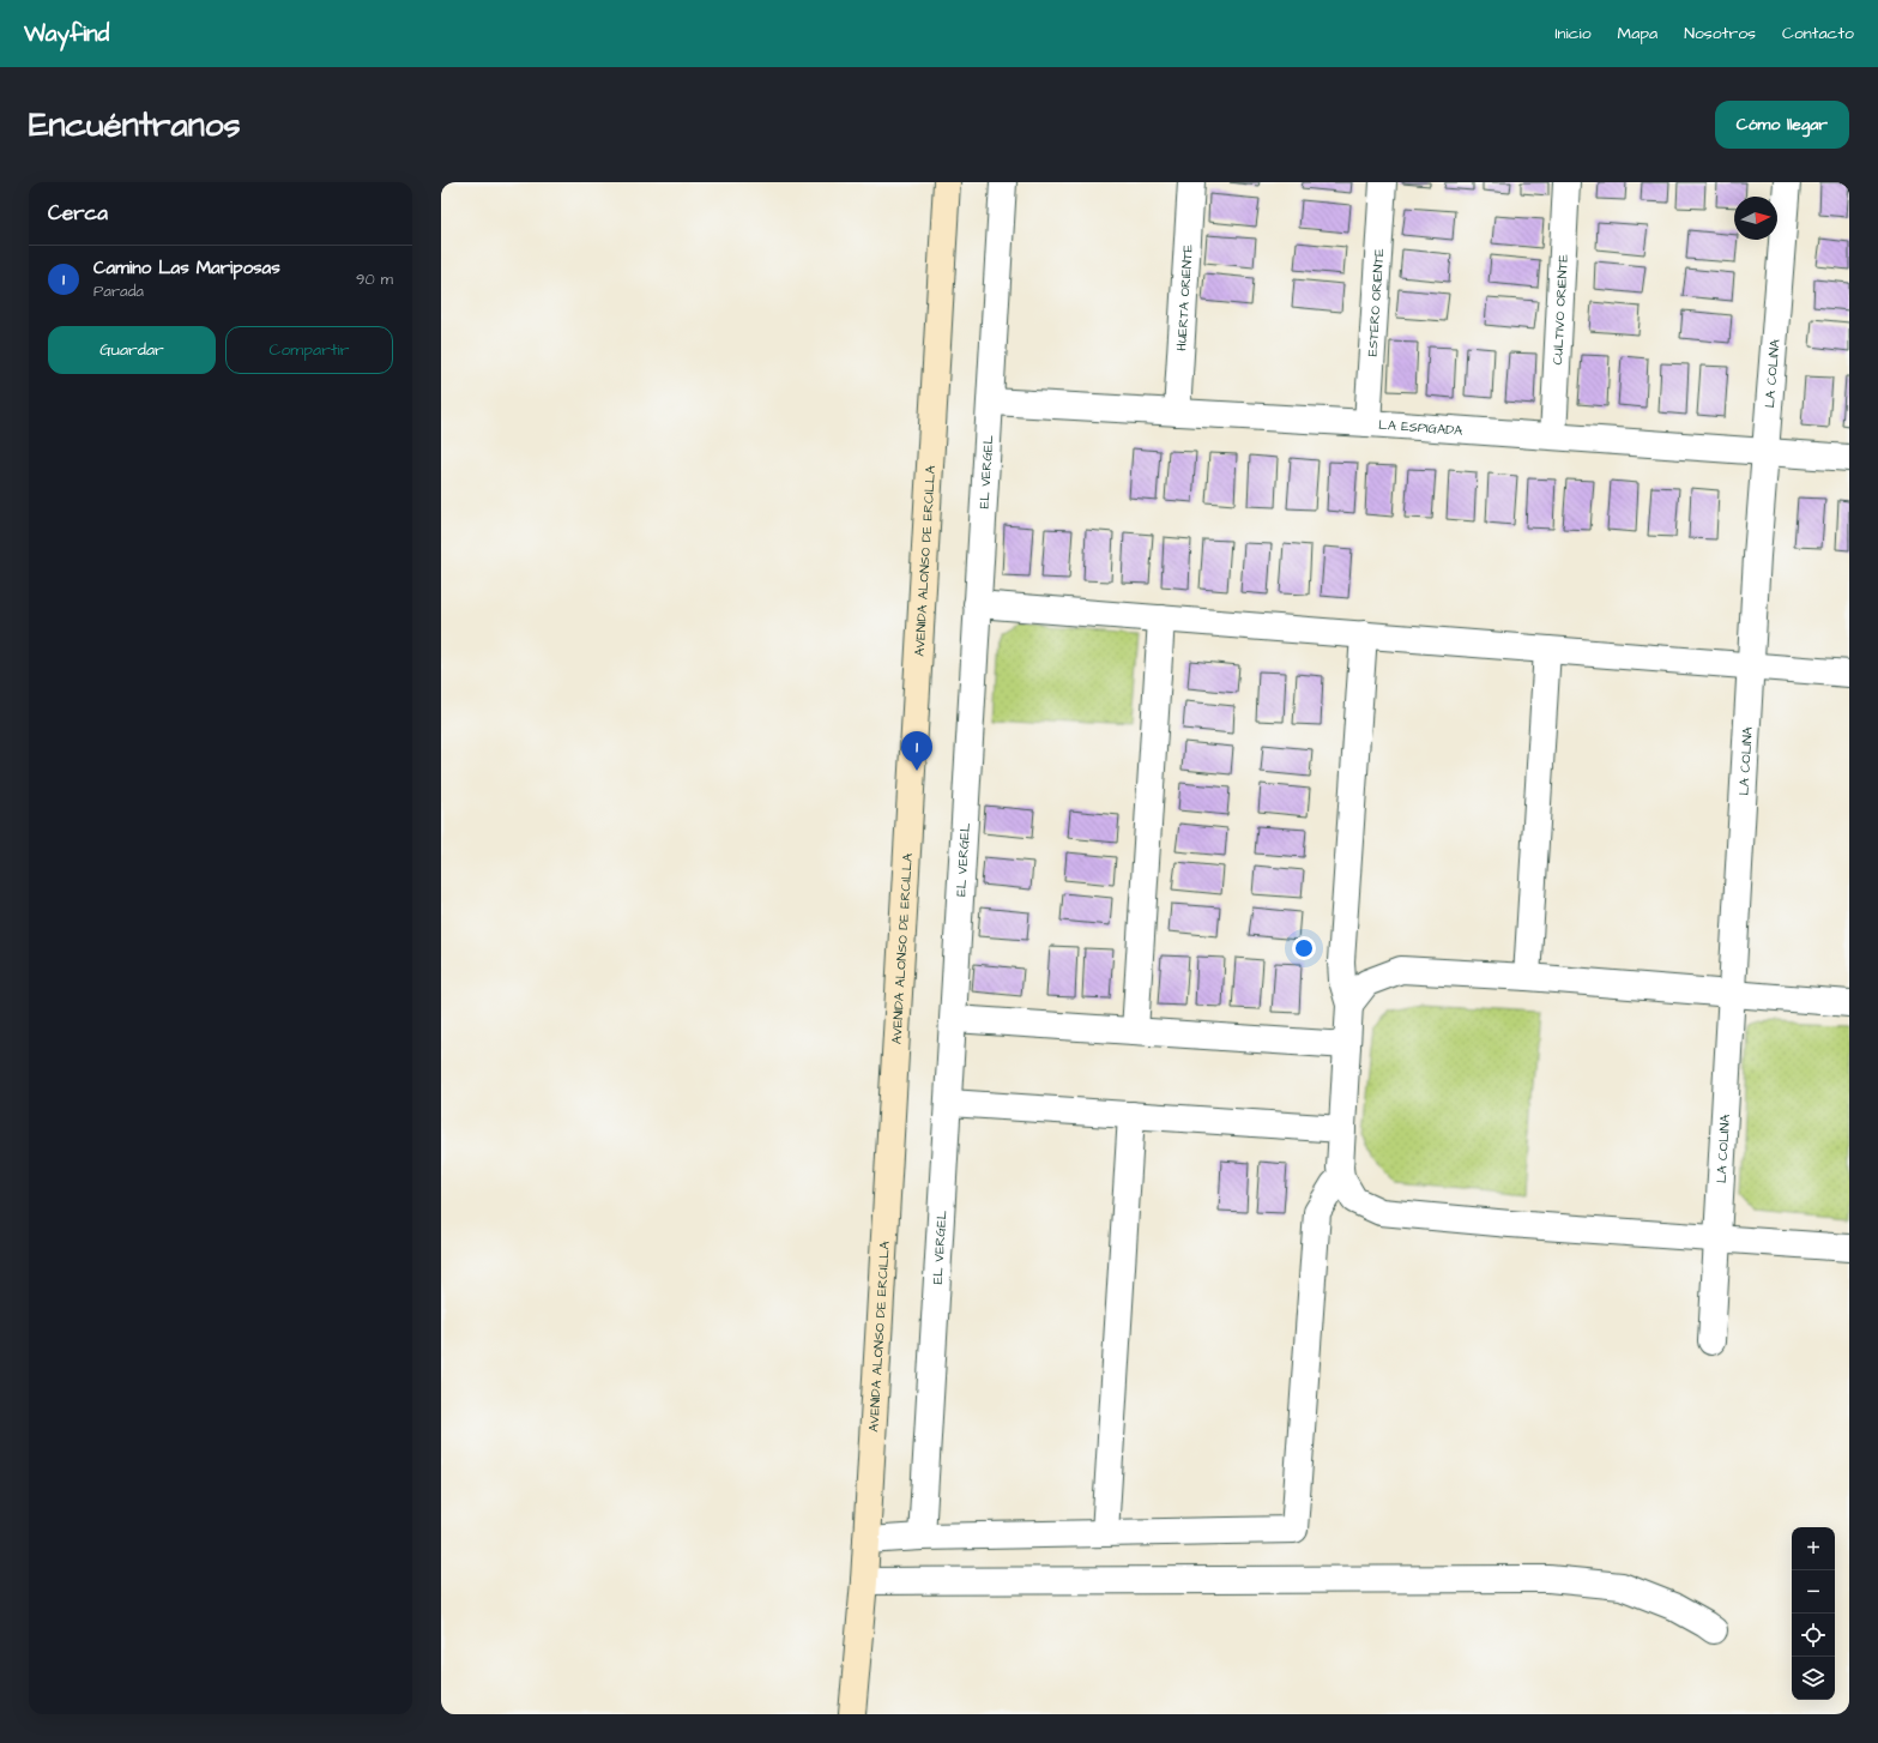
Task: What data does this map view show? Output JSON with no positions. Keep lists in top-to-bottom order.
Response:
{
  "streets": {
    "main road": ["AVENIDA ALONSO DE ERCILLA"],
    "street": [
      "HUERTA ORIENTE",
      "ESTERO ORIENTE",
      "CULTIVO ORIENTE",
      "LA COLINA",
      "LA ESPIGADA",
      "EL VERGEL"
    ]
  },
  "crossings": [
    ["HUERTA ORIENTE", "LA ESPIGADA"],
    ["ESTERO ORIENTE", "LA ESPIGADA"],
    ["CULTIVO ORIENTE", "LA ESPIGADA"],
    ["LA COLINA", "LA ESPIGADA"],
    ["LA ESPIGADA", "EL VERGEL"]
  ],
  "north": "right",
  "page": {
    "header": "Wayfind",
    "nav": [
      "Inicio",
      "Mapa",
      "Nosotros",
      "Contacto"
    ],
    "buttons": [
      "Cómo llegar",
      ["Guardar", "Compartir"]
    ],
    "title": "Encuéntranos",
    "heading": "Cerca",
    "list": [
      {
        "mark": "1",
        "name": "Camino Las Mariposas",
        "note": "Parada",
        "value": "90 m"
      }
    ],
    "pins": "1",
    "map_buttons": ["+", "−"]
  }
}
